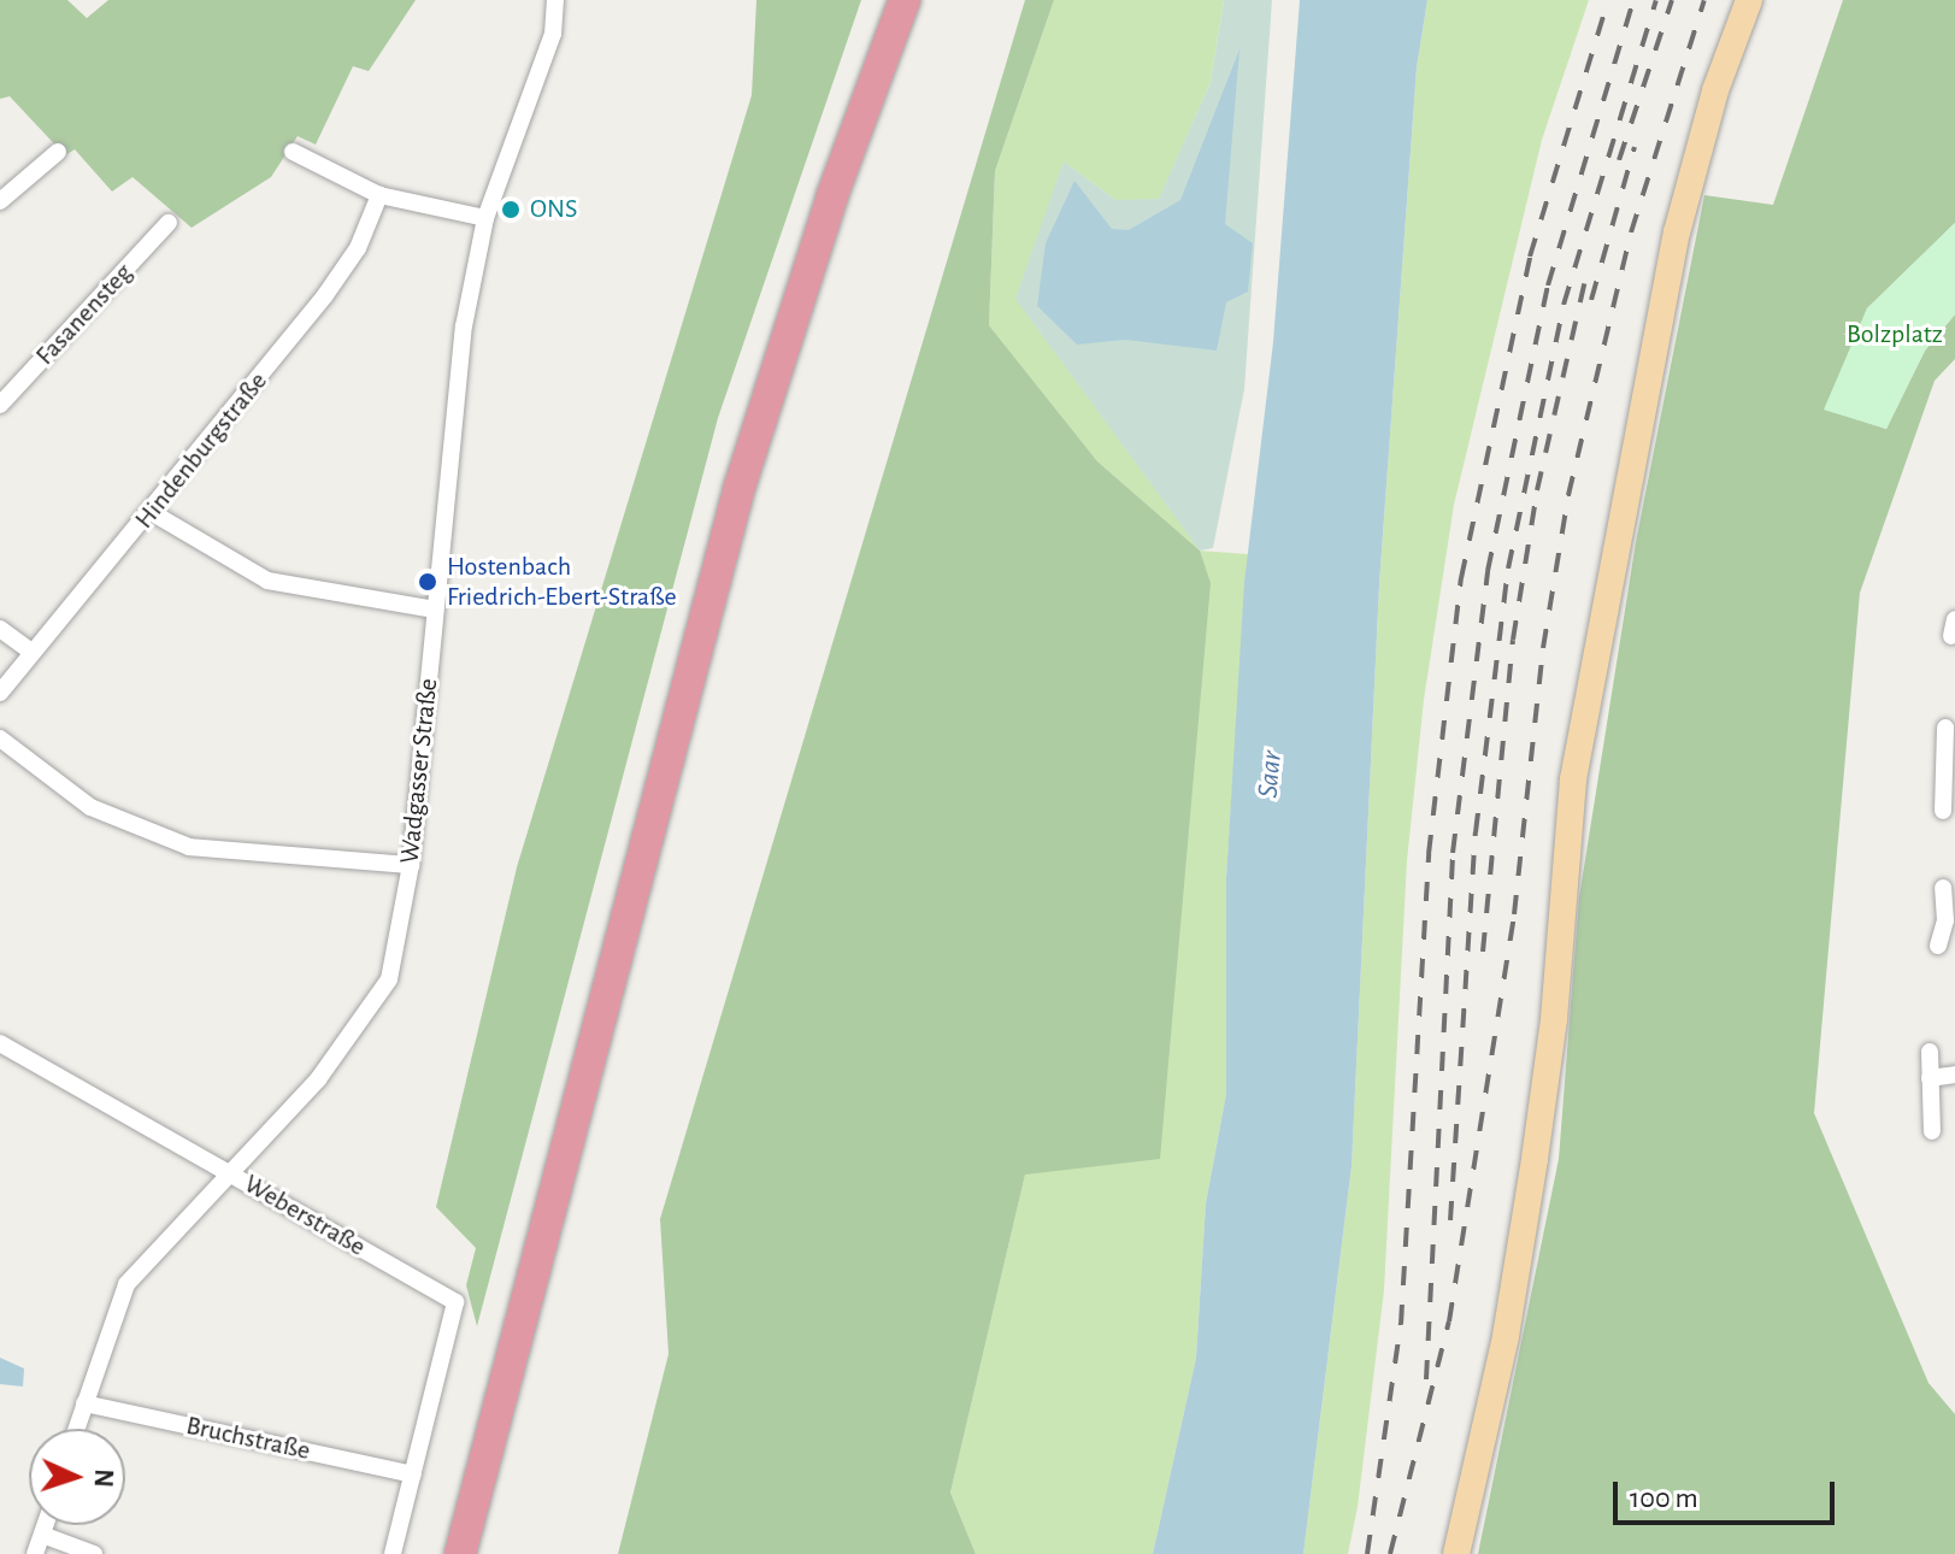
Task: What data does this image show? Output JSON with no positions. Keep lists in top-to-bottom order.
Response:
{
  "streets": {
    "street": [
      "Fasanensteg",
      "Hindenburgstraße",
      "Wadgasser Straße",
      "Weberstraße",
      "Bruchstraße"
    ]
  },
  "crossings": [
    ["Wadgasser Straße", "Weberstraße"],
    ["Wadgasser Straße", "Bruchstraße"],
    ["Weberstraße", "Bruchstraße"]
  ],
  "water": ["Saar"],
  "parks": ["Bolzplatz"],
  "places": ["ONS", "Hostenbach Friedrich-Ebert-Straße"],
  "scale_bar": "100 m",
  "north": "right"
}
